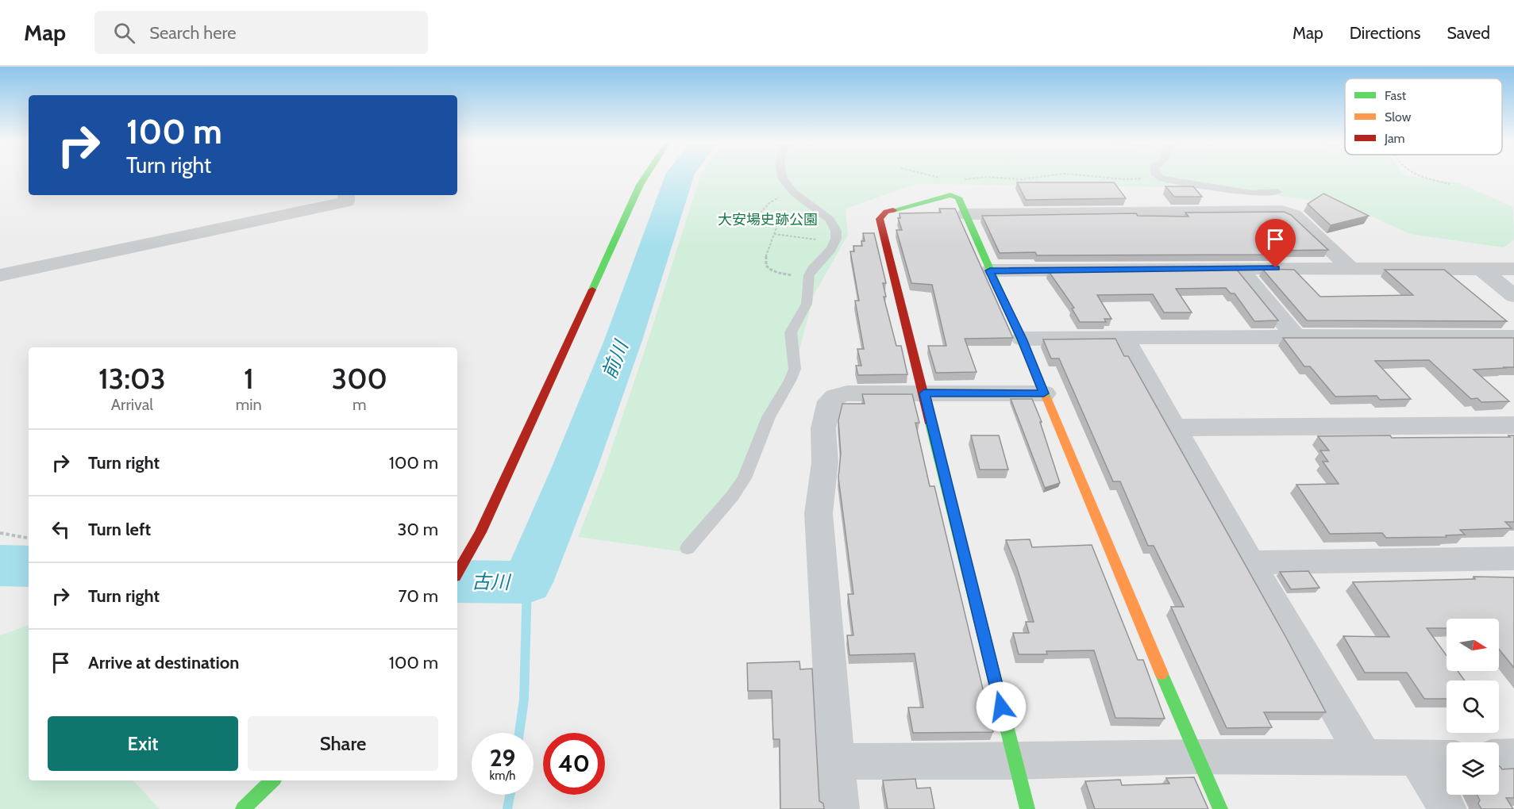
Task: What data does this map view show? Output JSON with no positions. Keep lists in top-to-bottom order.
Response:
{
  "water": ["前川", "古川"],
  "parks": ["大安場史跡公園"],
  "legend": ["Fast", "Slow", "Jam"],
  "north": "right",
  "page": {
    "header": "Map",
    "search": "Search here",
    "nav": ["Map", "Directions", "Saved"],
    "turn": ["100 m", "Turn right"],
    "eta": [
      "13:03",
      "Arrival",
      "1",
      "min",
      "300",
      "m"
    ],
    "list": [
      {
        "name": "Turn right",
        "value": "100 m"
      },
      {
        "name": "Turn left",
        "value": "30 m"
      },
      {
        "name": "Turn right",
        "value": "70 m"
      },
      {
        "name": "Arrive at destination",
        "value": "100 m"
      }
    ],
    "buttons": ["Exit", "Share"],
    "speed": "29 km/h",
    "limit": "40"
  }
}
